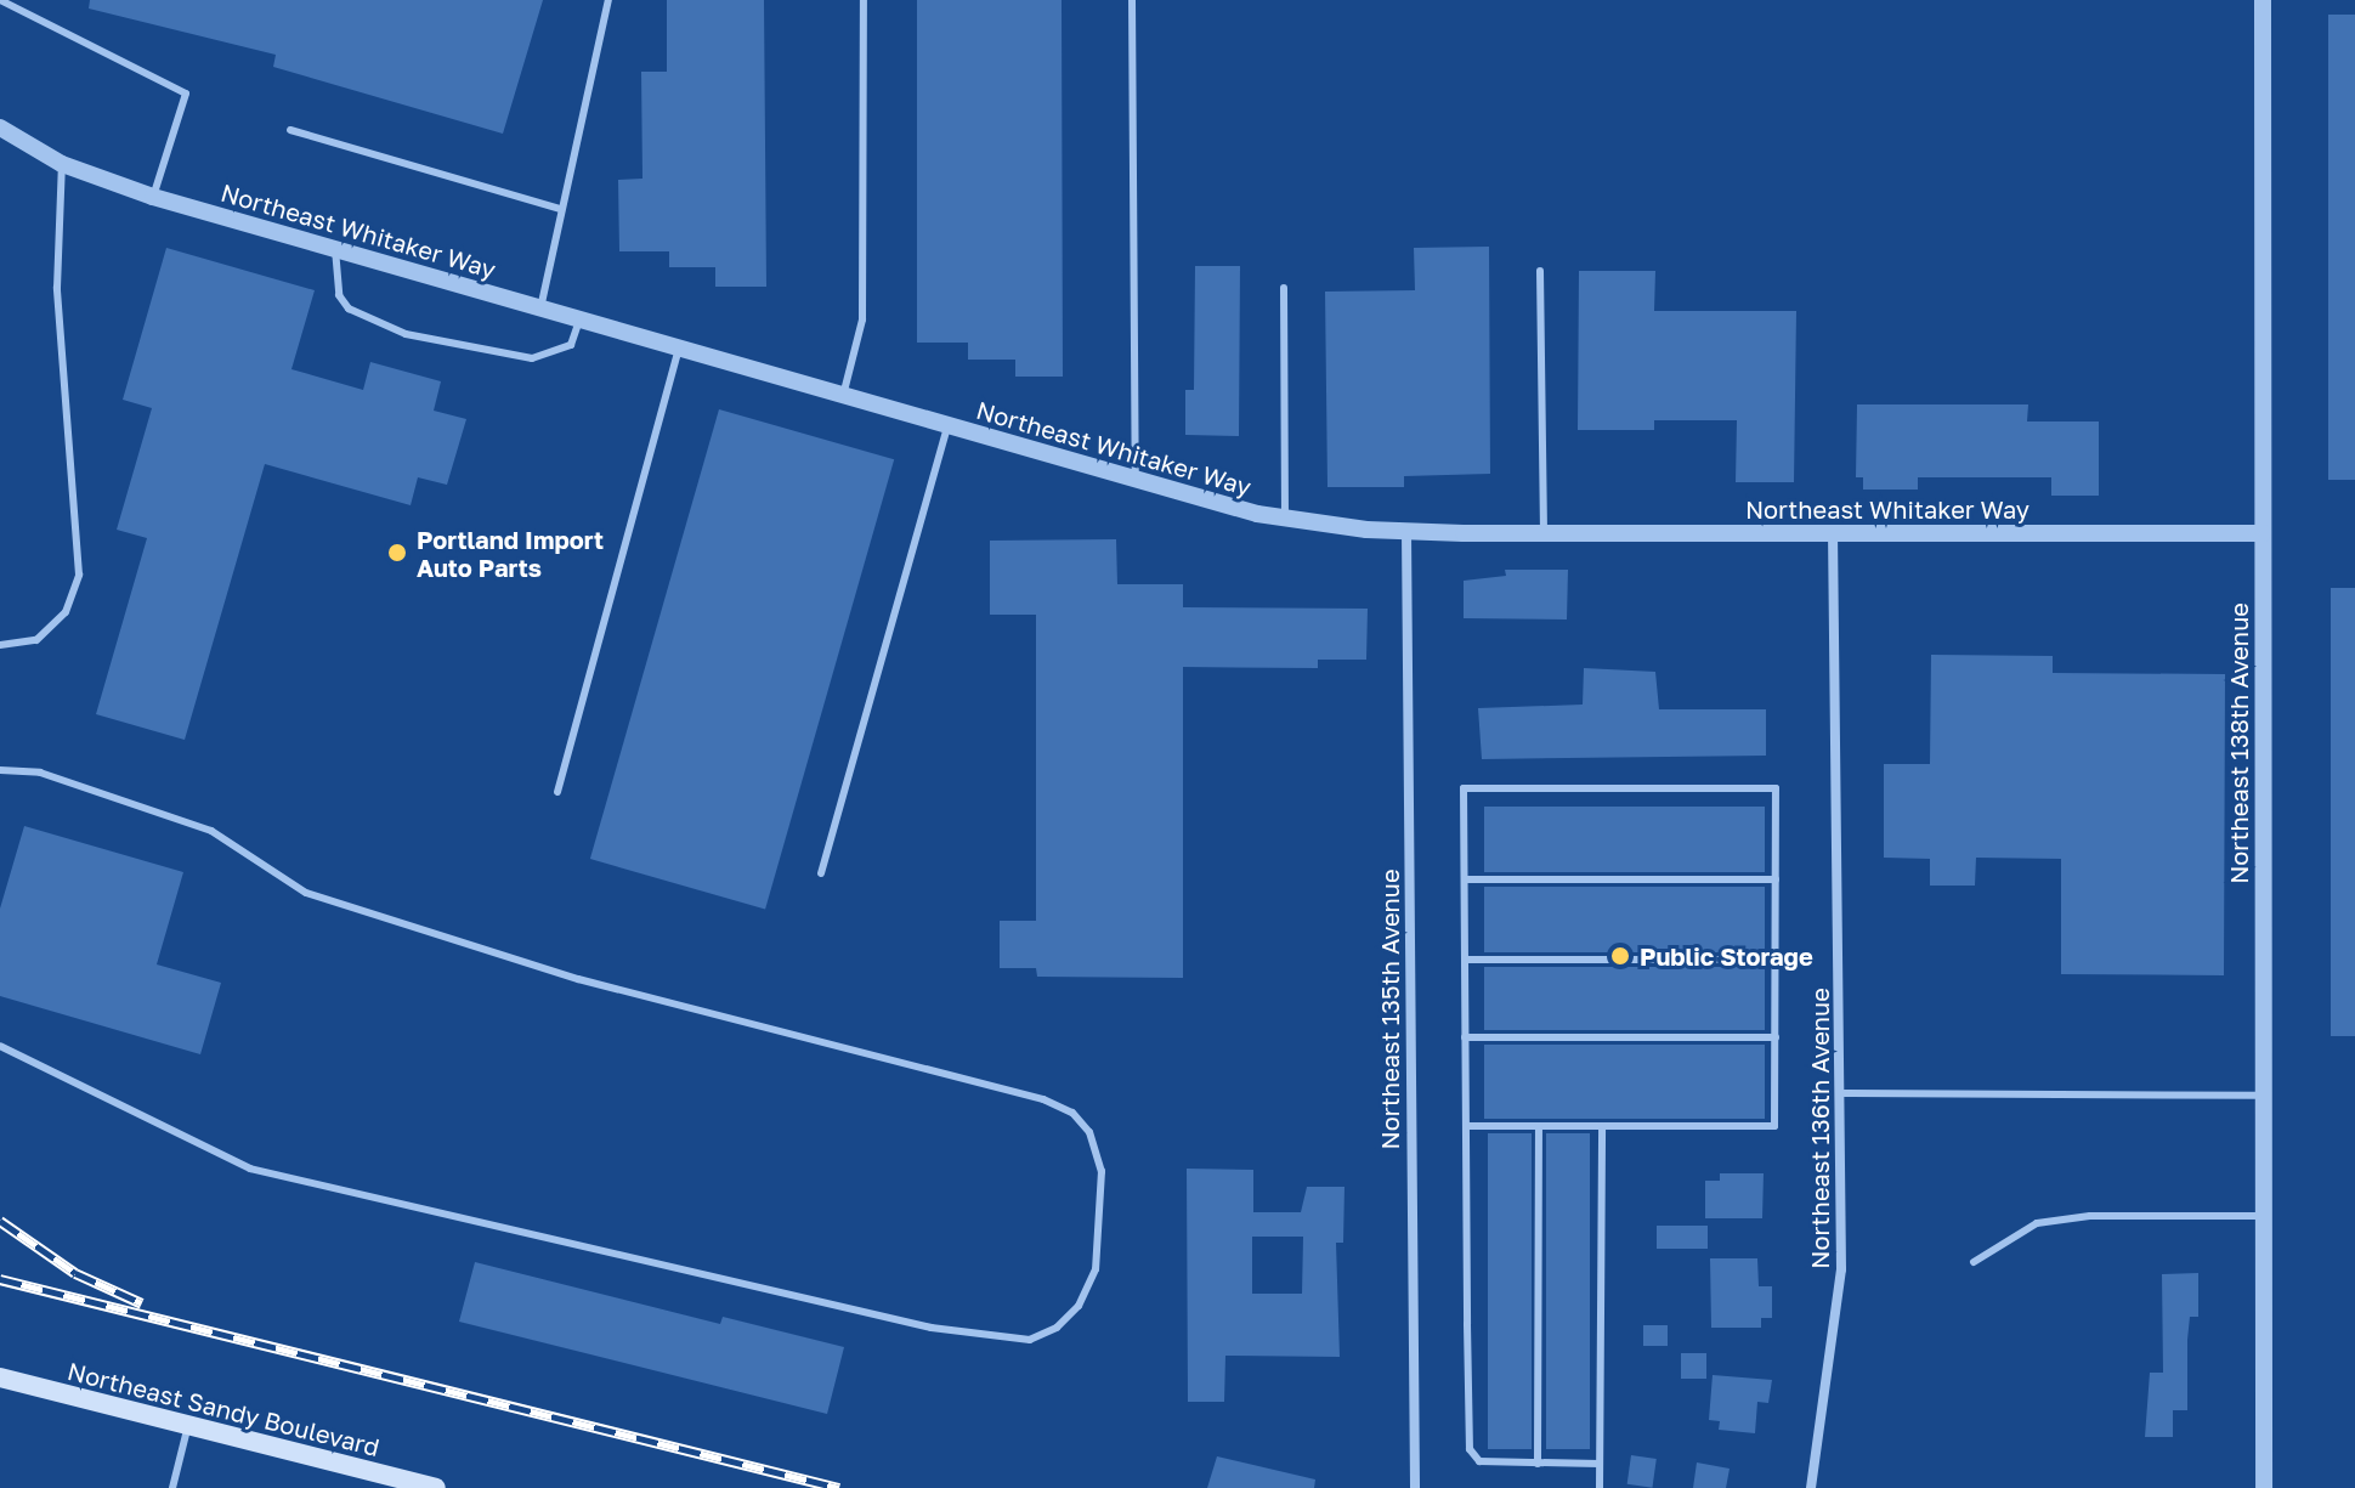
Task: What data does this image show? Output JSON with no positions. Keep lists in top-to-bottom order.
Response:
{
  "streets": {
    "main road": ["Northeast Sandy Boulevard"],
    "street": [
      "Northeast Whitaker Way",
      "Northeast 138th Avenue",
      "Northeast 135th Avenue",
      "Northeast 136th Avenue"
    ]
  },
  "crossings": [
    ["Northeast Whitaker Way", "Northeast 138th Avenue"],
    ["Northeast Whitaker Way", "Northeast 135th Avenue"],
    ["Northeast Whitaker Way", "Northeast 136th Avenue"]
  ],
  "places": ["Portland Import Auto Parts", "Public Storage"]
}
